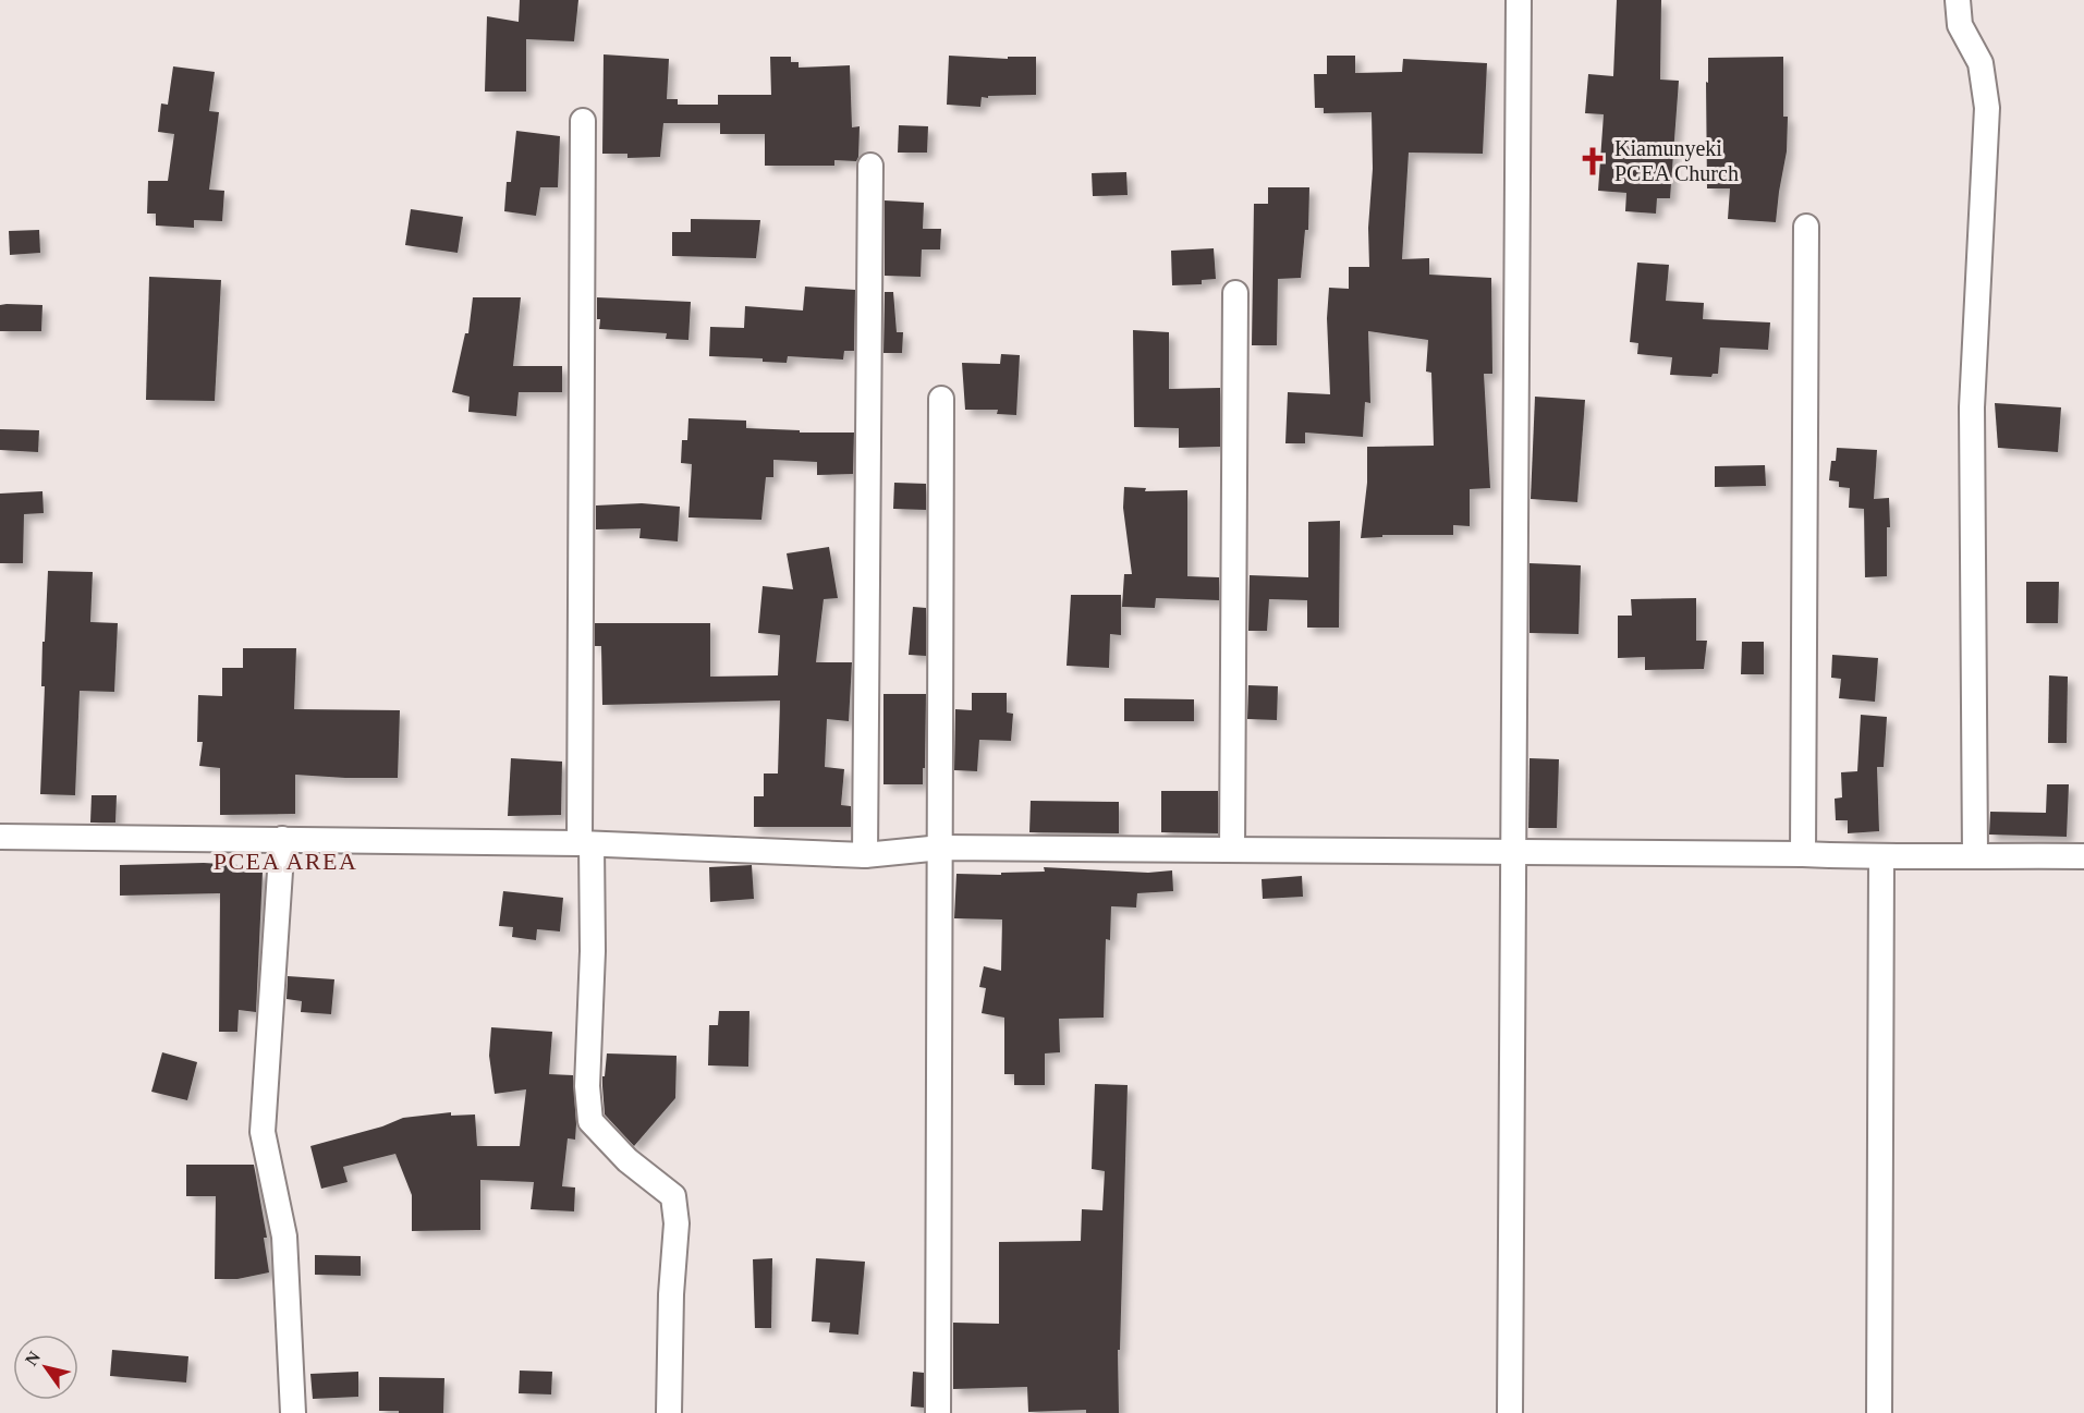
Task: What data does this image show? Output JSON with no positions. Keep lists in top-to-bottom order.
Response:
{
  "districts": ["PCEA AREA"],
  "places": {
    "church": ["Kiamunyeki PCEA Church"]
  },
  "north": "top left"
}
